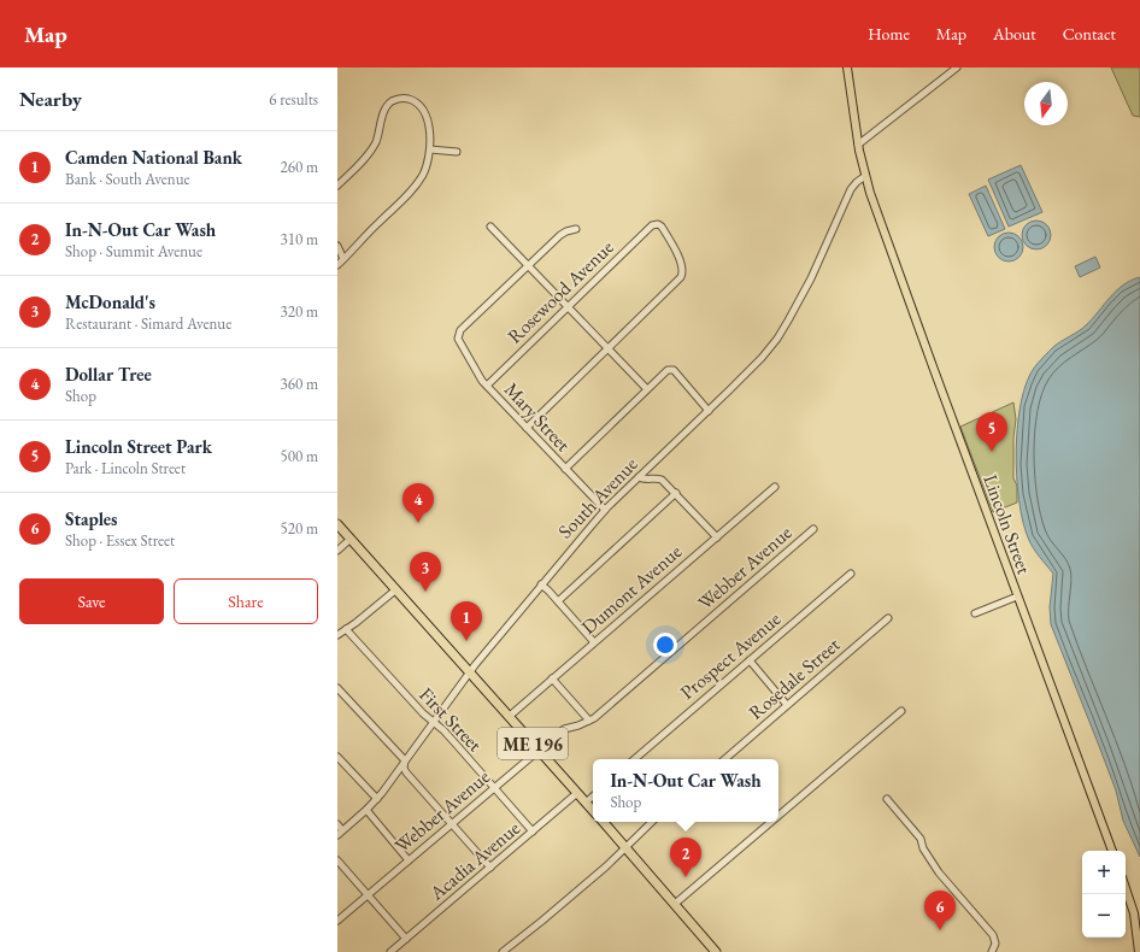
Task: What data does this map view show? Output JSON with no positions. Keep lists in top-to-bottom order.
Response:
{
  "streets": {
    "highway": ["ME 196"],
    "main road": ["Lincoln Street"],
    "street": [
      "Rosewood Avenue",
      "Mary Street",
      "South Avenue",
      "Webber Avenue",
      "Dumont Avenue",
      "Prospect Avenue",
      "Rosedale Street",
      "First Street",
      "Acadia Avenue"
    ]
  },
  "crossings": [
    ["Rosewood Avenue", "Mary Street"],
    ["Mary Street", "South Avenue"],
    ["South Avenue", "Lincoln Street"],
    ["South Avenue", "First Street"],
    ["South Avenue", "ME 196"],
    ["Webber Avenue", "First Street"],
    ["Webber Avenue", "ME 196"],
    ["Dumont Avenue", "ME 196"],
    ["First Street", "Acadia Avenue"],
    ["ME 196", "Acadia Avenue"]
  ],
  "north": "bottom",
  "page": {
    "header": "Map",
    "nav": [
      "Home",
      "Map",
      "About",
      "Contact"
    ],
    "heading": ["Nearby", "6 results"],
    "list": [
      {
        "mark": "1",
        "name": "Camden National Bank",
        "note": "Bank · South Avenue",
        "value": "260 m"
      },
      {
        "mark": "2",
        "name": "In-N-Out Car Wash",
        "note": "Shop · Summit Avenue",
        "value": "310 m"
      },
      {
        "mark": "3",
        "name": "McDonald's",
        "note": "Restaurant · Simard Avenue",
        "value": "320 m"
      },
      {
        "mark": "4",
        "name": "Dollar Tree",
        "note": "Shop",
        "value": "360 m"
      },
      {
        "mark": "5",
        "name": "Lincoln Street Park",
        "note": "Park · Lincoln Street",
        "value": "500 m"
      },
      {
        "mark": "6",
        "name": "Staples",
        "note": "Shop · Essex Street",
        "value": "520 m"
      }
    ],
    "pins": [
      "5",
      "4",
      "3",
      "1",
      "2",
      "6"
    ],
    "buttons": ["Save", "Share"],
    "popup": ["In-N-Out Car Wash", "Shop"],
    "map_buttons": ["+", "−"]
  }
}
